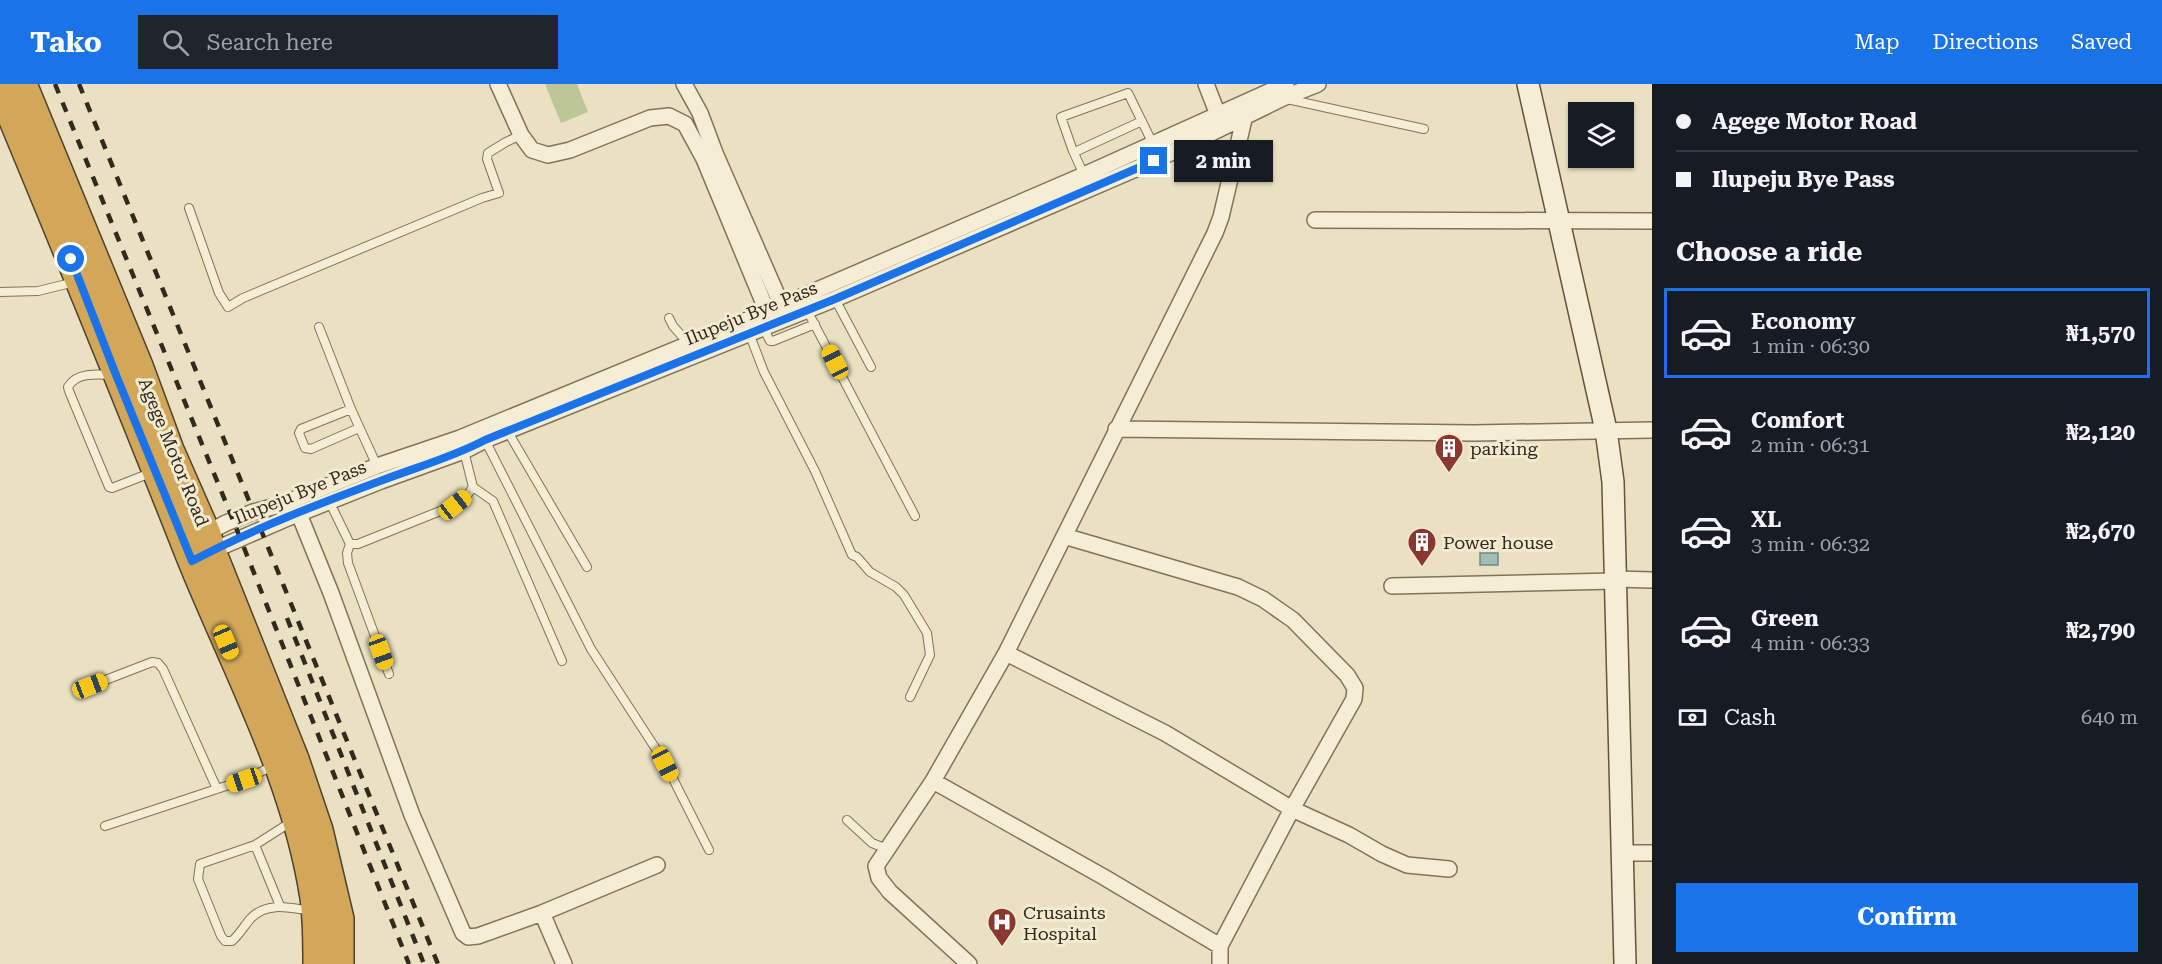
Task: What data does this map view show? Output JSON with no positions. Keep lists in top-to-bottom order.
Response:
{
  "streets": {
    "highway": ["Agege Motor Road"],
    "street": ["Ilupeju Bye Pass"]
  },
  "crossings": [
    ["Ilupeju Bye Pass", "Agege Motor Road"]
  ],
  "places": {
    "building": ["parking", "Power house"],
    "hospital": ["Crusaints Hospital"]
  },
  "page": {
    "header": "Tako",
    "search": "Search here",
    "nav": ["Map", "Directions", "Saved"],
    "banner": ["Agege Motor Road", "Ilupeju Bye Pass"],
    "bubble": "2 min",
    "heading": "Choose a ride",
    "list": [
      {
        "name": "Economy",
        "note": "1 min · 06:30",
        "value": "₦1,570"
      },
      {
        "name": "Comfort",
        "note": "2 min · 06:31",
        "value": "₦2,120"
      },
      {
        "name": "XL",
        "note": "3 min · 06:32",
        "value": "₦2,670"
      },
      {
        "name": "Green",
        "note": "4 min · 06:33",
        "value": "₦2,790"
      }
    ],
    "pay": ["Cash", "640 m"],
    "buttons": "Confirm"
  }
}
